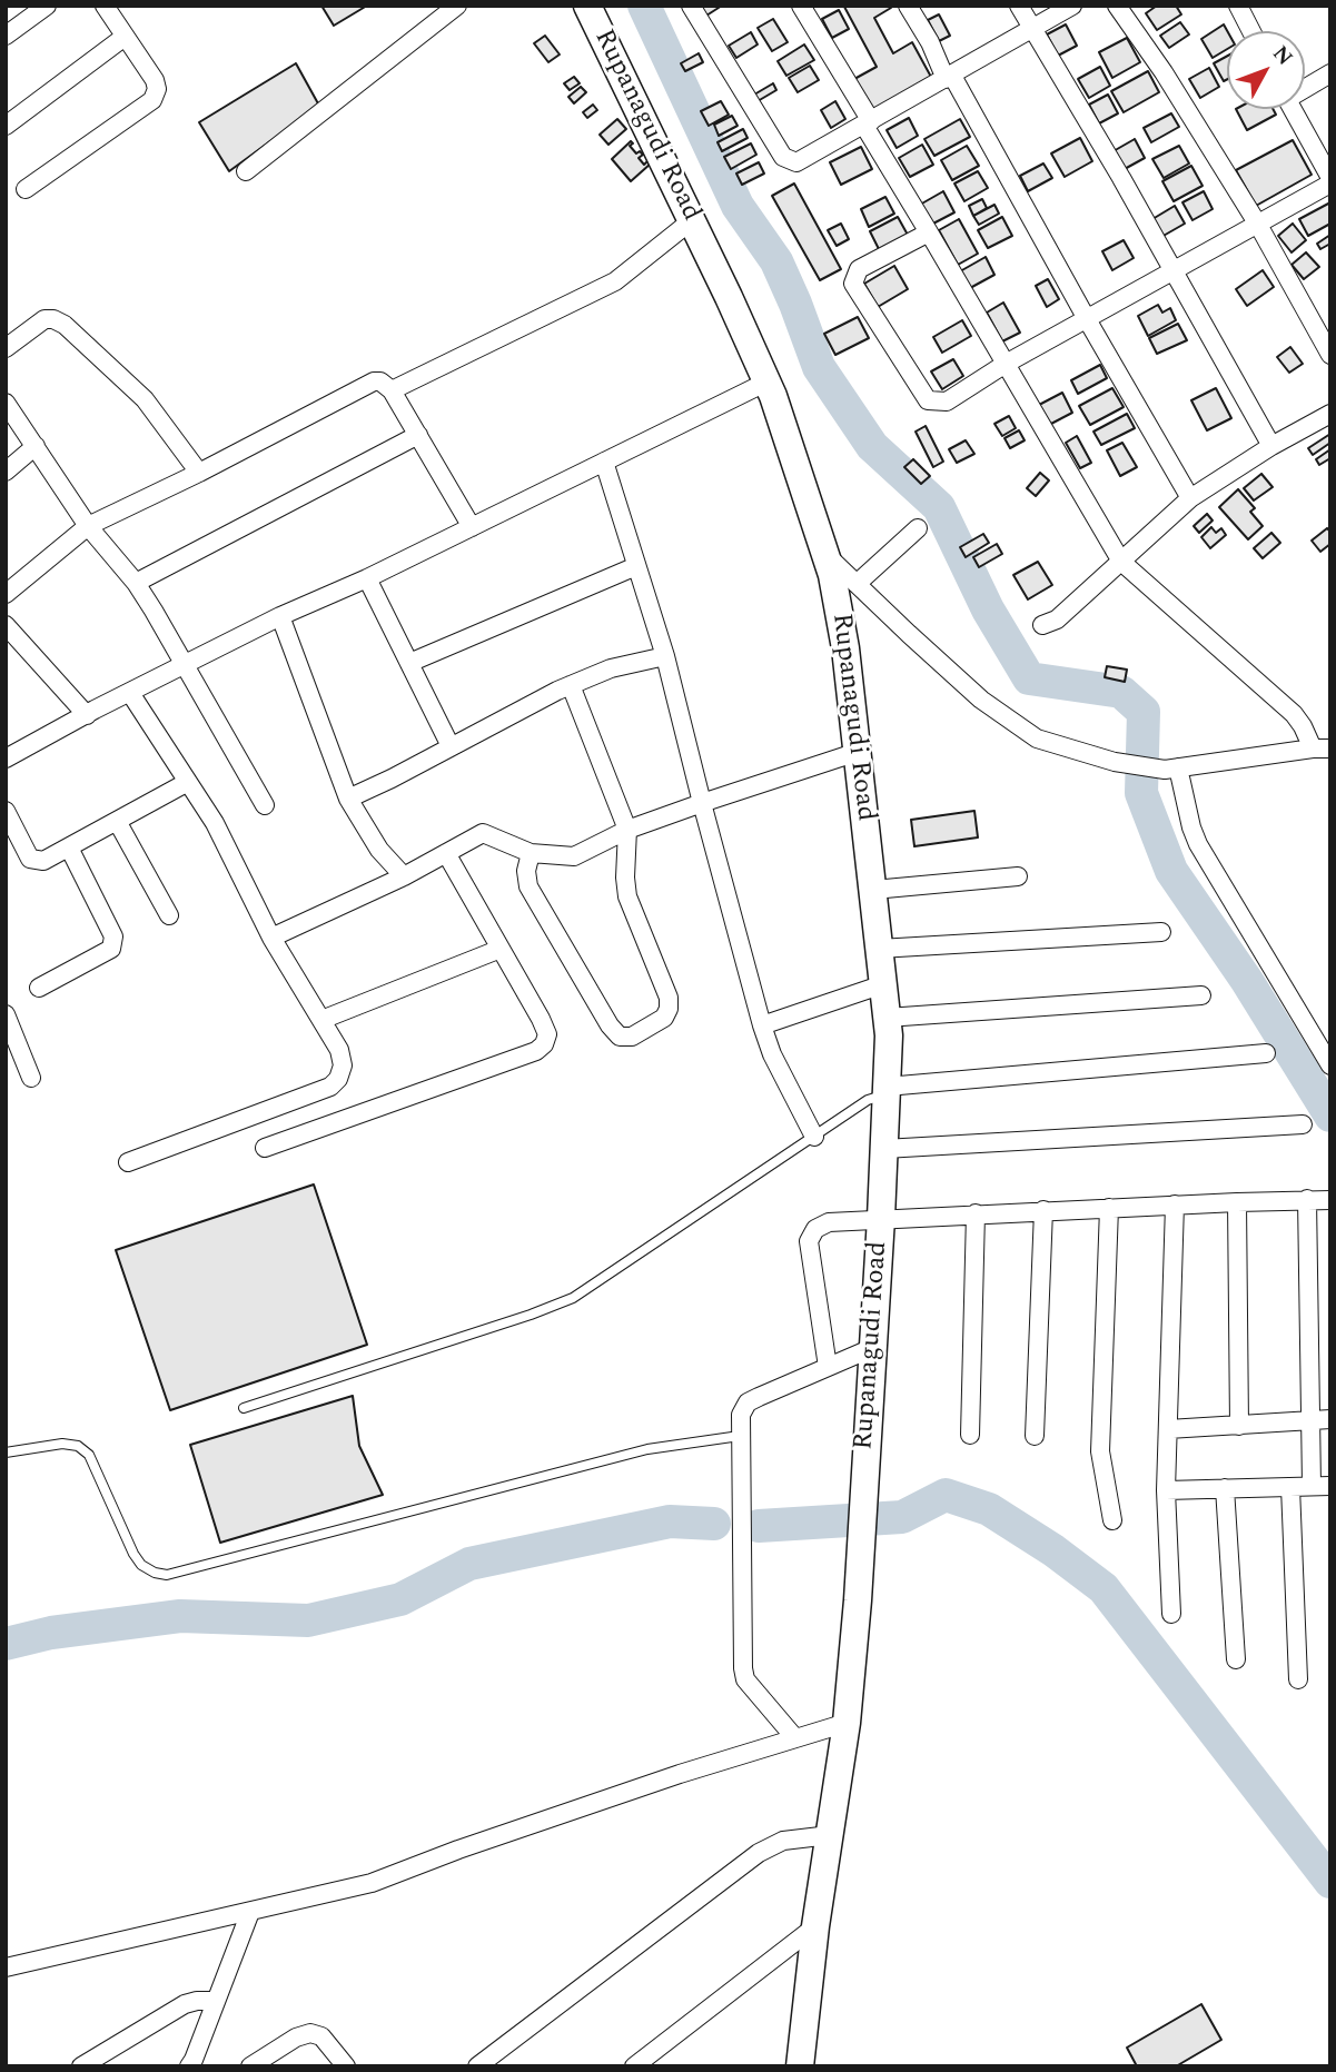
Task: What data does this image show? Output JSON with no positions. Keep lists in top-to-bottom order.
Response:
{
  "streets": {
    "main road": ["Rupanagudi Road"]
  },
  "north": "top right"
}
